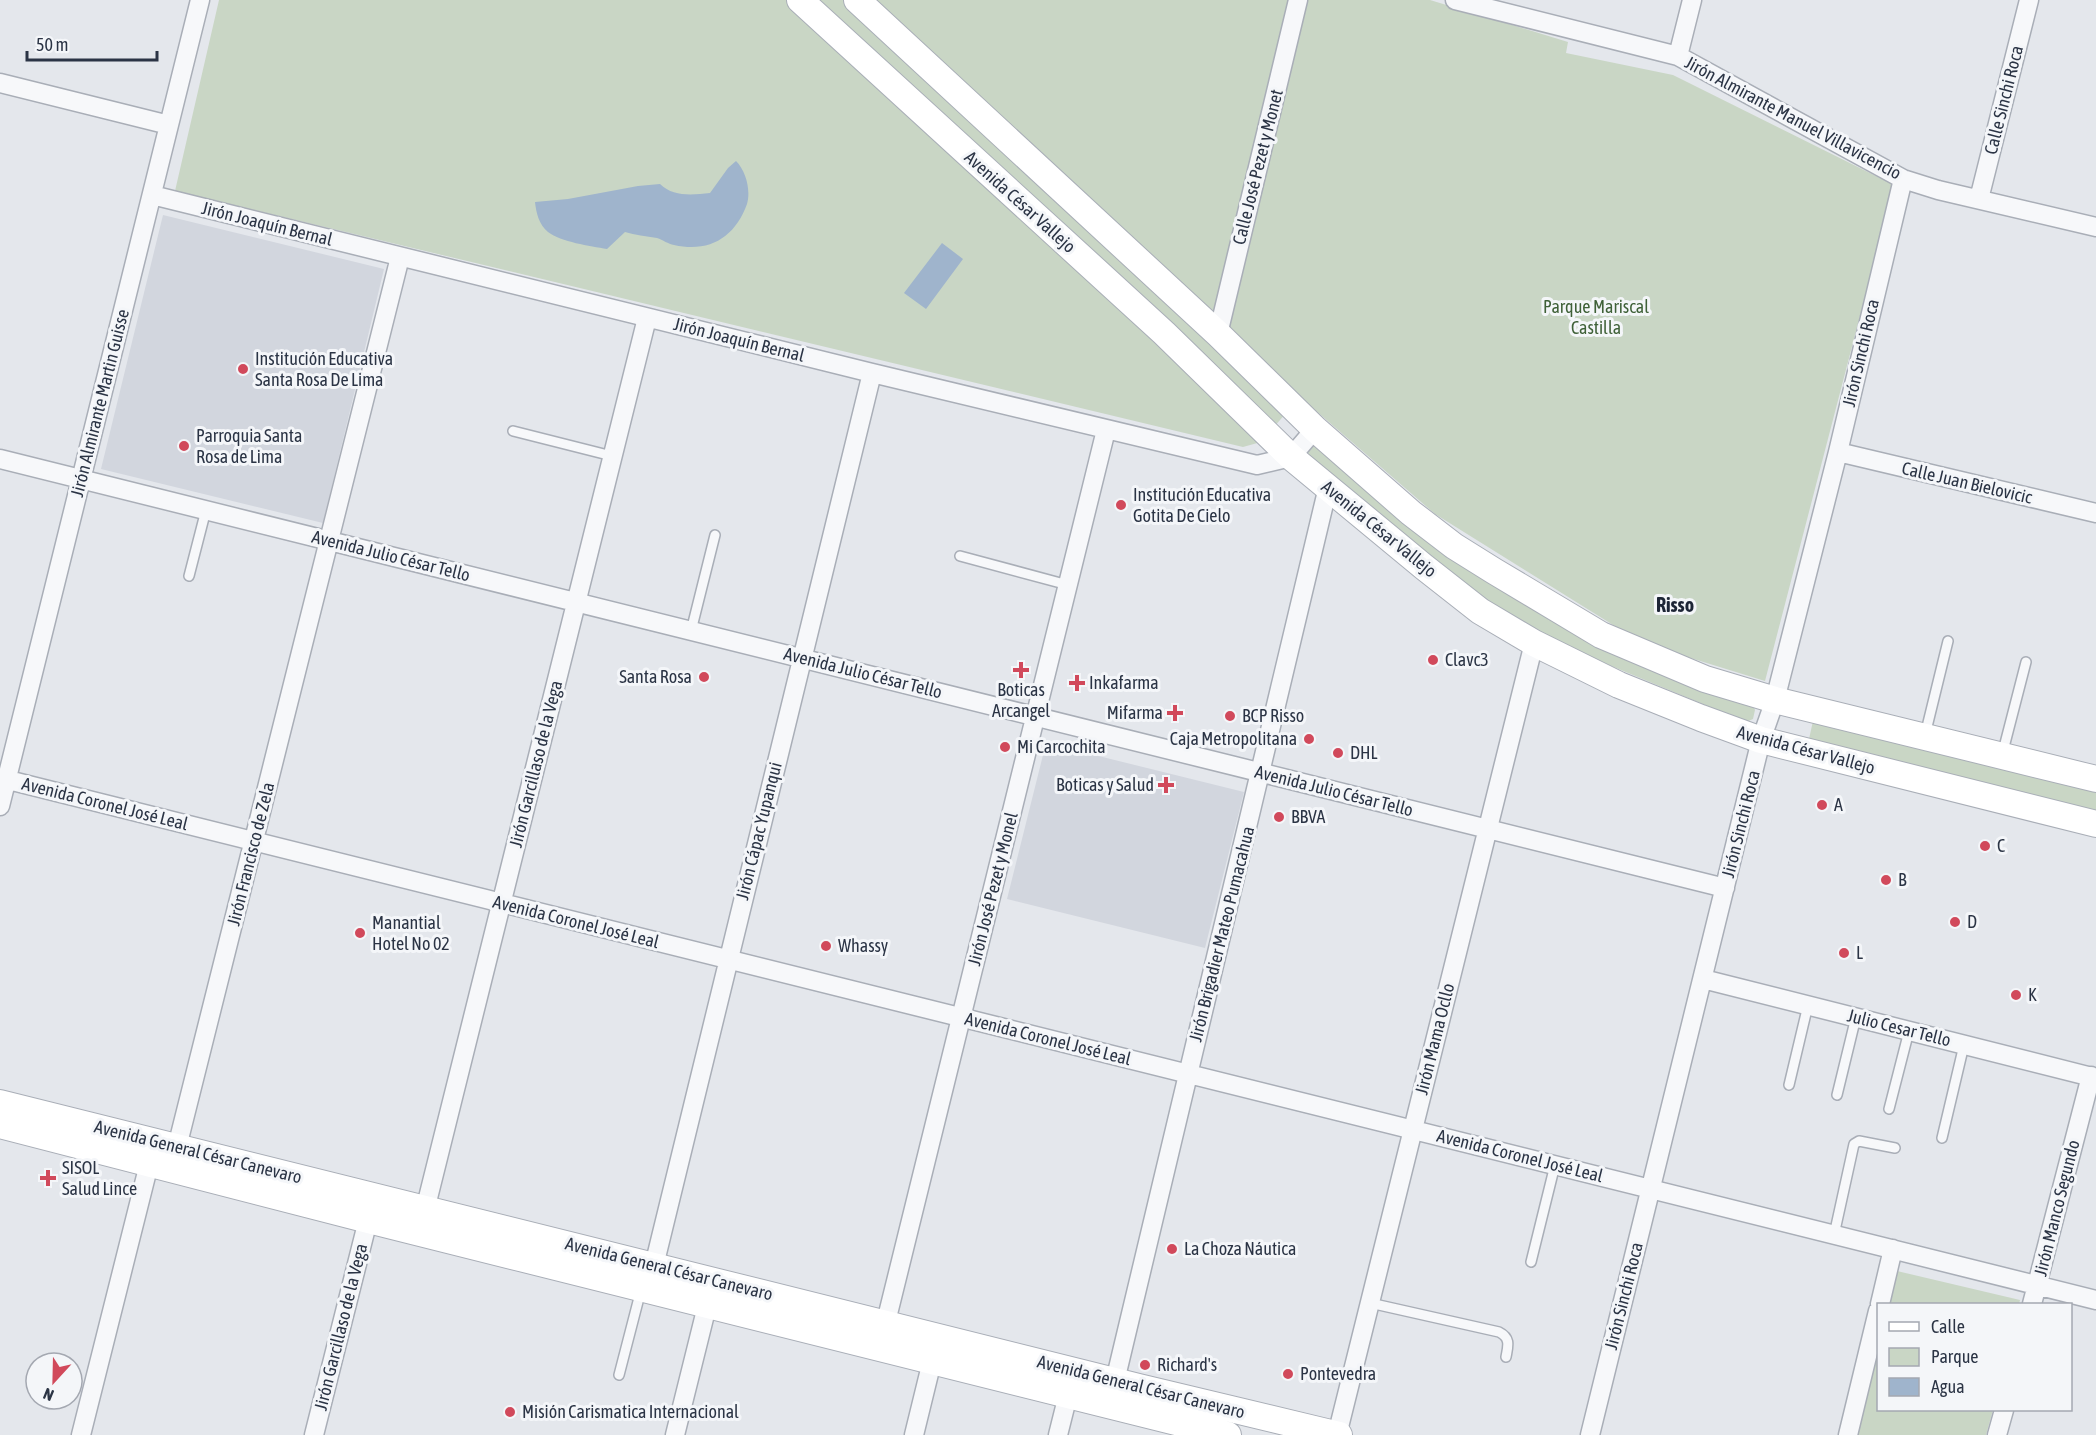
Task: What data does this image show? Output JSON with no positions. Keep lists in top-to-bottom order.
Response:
{
  "streets": {
    "main road": ["Avenida César Vallejo", "Avenida General César Canevaro"],
    "street": [
      "Calle Sinchi Roca",
      "Jirón Almirante Manuel Villavicencio",
      "Calle José Pezet y Monet",
      "Jirón Joaquín Bernal",
      "Jirón Sinchi Roca",
      "Jirón Almirante Martin Guisse",
      "Calle Juan Bielovicic",
      "Avenida Julio César Tello",
      "Jirón Garcillaso de la Vega",
      "Avenida Coronel José Leal",
      "Jirón Cápac Yupanqui",
      "Jirón Francisco de Zela",
      "Jirón José Pezet y Monel",
      "Jirón Brigadier Mateo Pumacahua",
      "Julio Cesar Tello",
      "Jirón Mama Ocllo",
      "Jirón Manco Segundo"
    ]
  },
  "crossings": [
    ["Calle Sinchi Roca", "Jirón Almirante Manuel Villavicencio"],
    ["Jirón Almirante Manuel Villavicencio", "Jirón Sinchi Roca"],
    ["Calle José Pezet y Monet", "Avenida César Vallejo"],
    ["Avenida César Vallejo", "Jirón Joaquín Bernal"],
    ["Avenida César Vallejo", "Jirón Sinchi Roca"],
    ["Avenida César Vallejo", "Jirón Brigadier Mateo Pumacahua"],
    ["Avenida César Vallejo", "Jirón Mama Ocllo"],
    ["Jirón Joaquín Bernal", "Jirón Almirante Martin Guisse"],
    ["Jirón Joaquín Bernal", "Jirón Garcillaso de la Vega"],
    ["Jirón Joaquín Bernal", "Jirón Cápac Yupanqui"],
    ["Jirón Joaquín Bernal", "Jirón Francisco de Zela"],
    ["Jirón Joaquín Bernal", "Jirón José Pezet y Monel"],
    ["Jirón Sinchi Roca", "Calle Juan Bielovicic"],
    ["Jirón Sinchi Roca", "Avenida Julio César Tello"],
    ["Jirón Sinchi Roca", "Avenida Coronel José Leal"],
    ["Jirón Sinchi Roca", "Julio Cesar Tello"],
    ["Jirón Almirante Martin Guisse", "Avenida Julio César Tello"],
    ["Jirón Almirante Martin Guisse", "Avenida Coronel José Leal"],
    ["Avenida Julio César Tello", "Jirón Garcillaso de la Vega"],
    ["Avenida Julio César Tello", "Jirón Cápac Yupanqui"],
    ["Avenida Julio César Tello", "Jirón Francisco de Zela"],
    ["Avenida Julio César Tello", "Jirón José Pezet y Monel"],
    ["Avenida Julio César Tello", "Jirón Brigadier Mateo Pumacahua"],
    ["Avenida Julio César Tello", "Jirón Mama Ocllo"],
    ["Jirón Garcillaso de la Vega", "Avenida Coronel José Leal"],
    ["Jirón Garcillaso de la Vega", "Avenida General César Canevaro"],
    ["Avenida Coronel José Leal", "Jirón Cápac Yupanqui"],
    ["Avenida Coronel José Leal", "Jirón Francisco de Zela"],
    ["Avenida Coronel José Leal", "Jirón José Pezet y Monel"],
    ["Avenida Coronel José Leal", "Jirón Brigadier Mateo Pumacahua"],
    ["Avenida Coronel José Leal", "Jirón Mama Ocllo"],
    ["Avenida Coronel José Leal", "Jirón Manco Segundo"],
    ["Jirón Cápac Yupanqui", "Avenida General César Canevaro"],
    ["Jirón Francisco de Zela", "Avenida General César Canevaro"],
    ["Jirón José Pezet y Monel", "Avenida General César Canevaro"],
    ["Jirón Brigadier Mateo Pumacahua", "Avenida General César Canevaro"],
    ["Julio Cesar Tello", "Jirón Manco Segundo"],
    ["Jirón Mama Ocllo", "Avenida General César Canevaro"]
  ],
  "districts": ["Risso"],
  "parks": ["Parque Mariscal Castilla"],
  "places": {
    "other": [
      "Institución Educativa Santa Rosa De Lima",
      "Parroquia Santa Rosa de Lima",
      "Institución Educativa Gotita De Cielo",
      "Clavc3",
      "Santa Rosa",
      "BCP Risso",
      "Caja Metropolitana",
      "Mi Carcochita",
      "DHL",
      "A",
      "BBVA",
      "C",
      "B",
      "D",
      "Manantial Hotel No 02",
      "Whassy",
      "L",
      "K",
      "La Choza Náutica",
      "Richard's",
      "Pontevedra",
      "Misión Carismatica Internacional"
    ],
    "health": [
      "Boticas Arcangel",
      "Inkafarma",
      "Mifarma",
      "Boticas y Salud",
      "SISOL Salud Lince"
    ]
  },
  "legend": ["Calle", "Parque", "Agua"],
  "scale_bar": "50 m",
  "north": "bottom"
}
